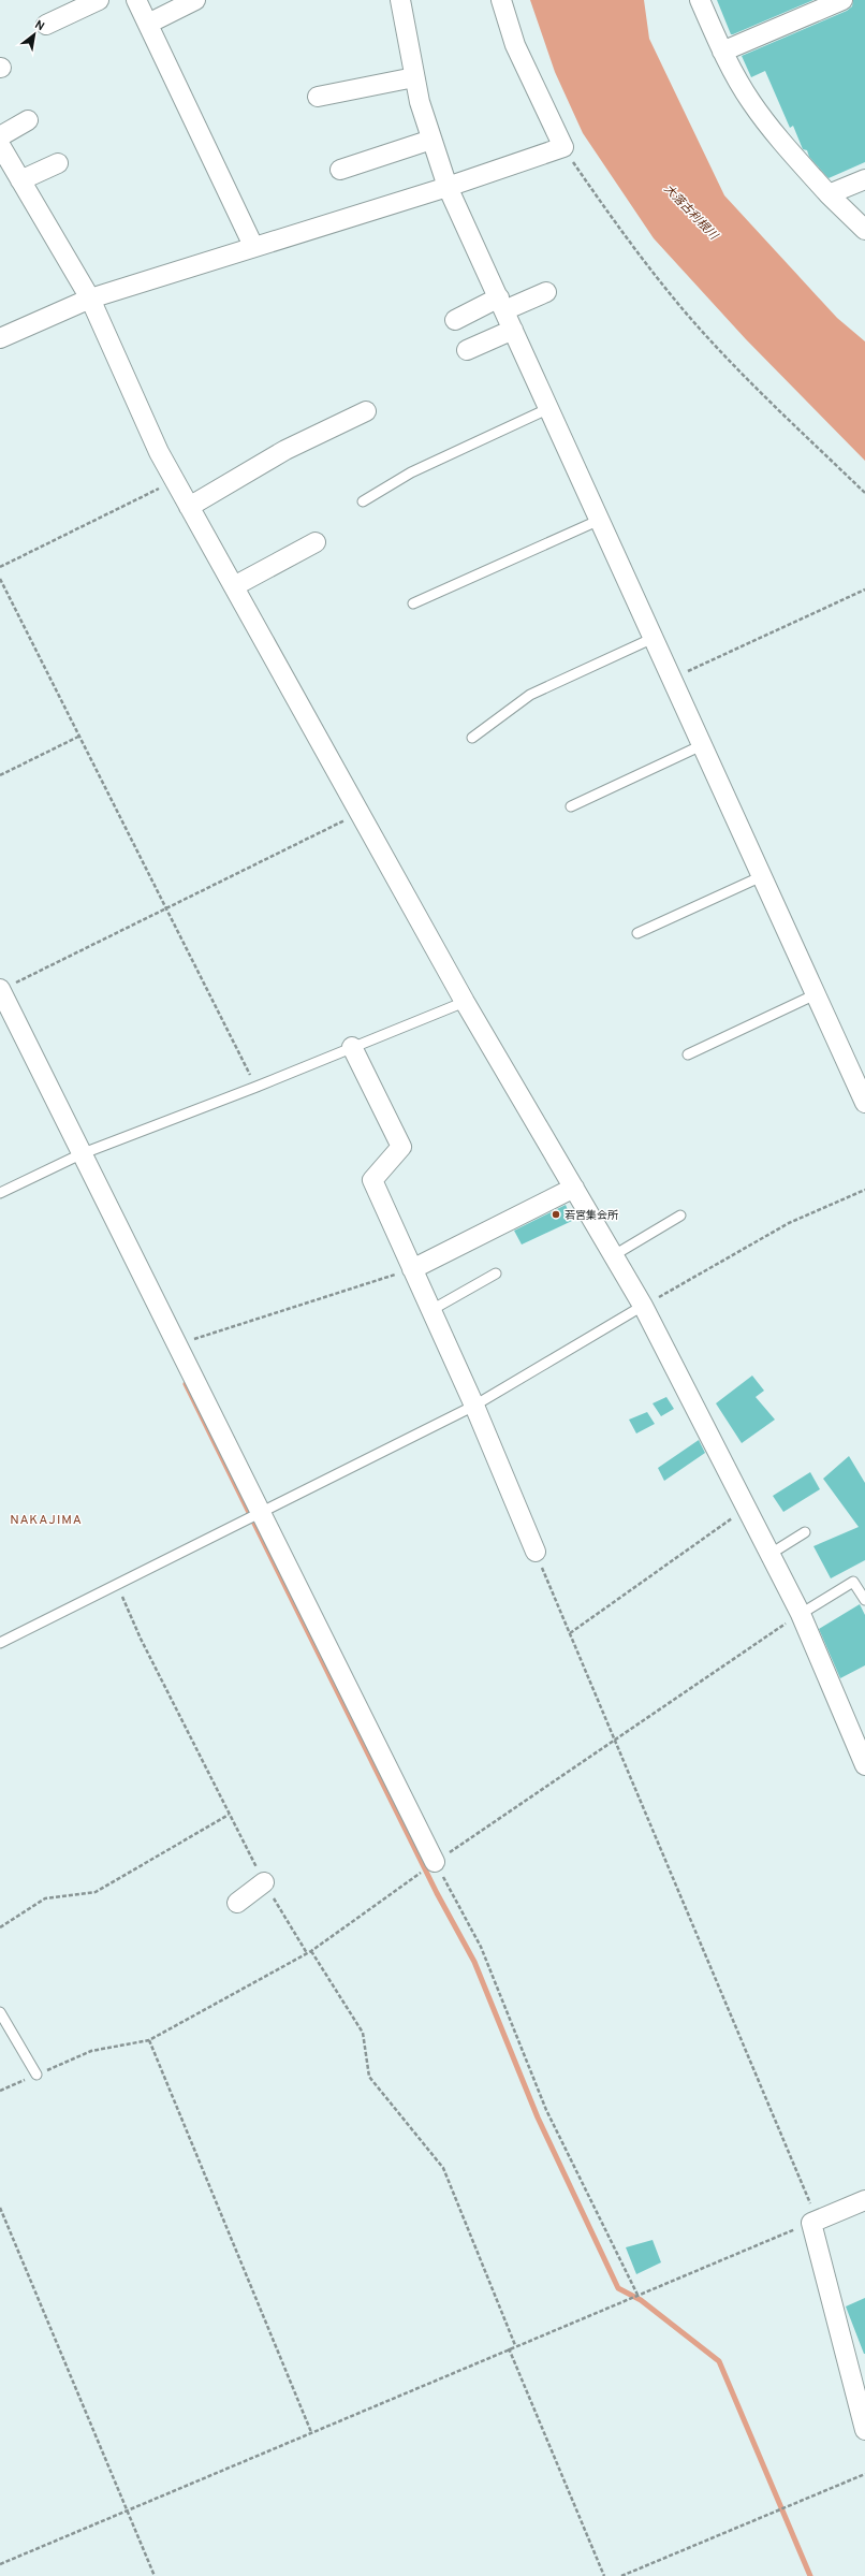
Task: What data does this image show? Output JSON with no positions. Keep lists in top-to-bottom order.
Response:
{
  "districts": ["NAKAJIMA"],
  "water": ["大落古利根川"],
  "places": ["若宮集会所"],
  "north": "top right"
}
